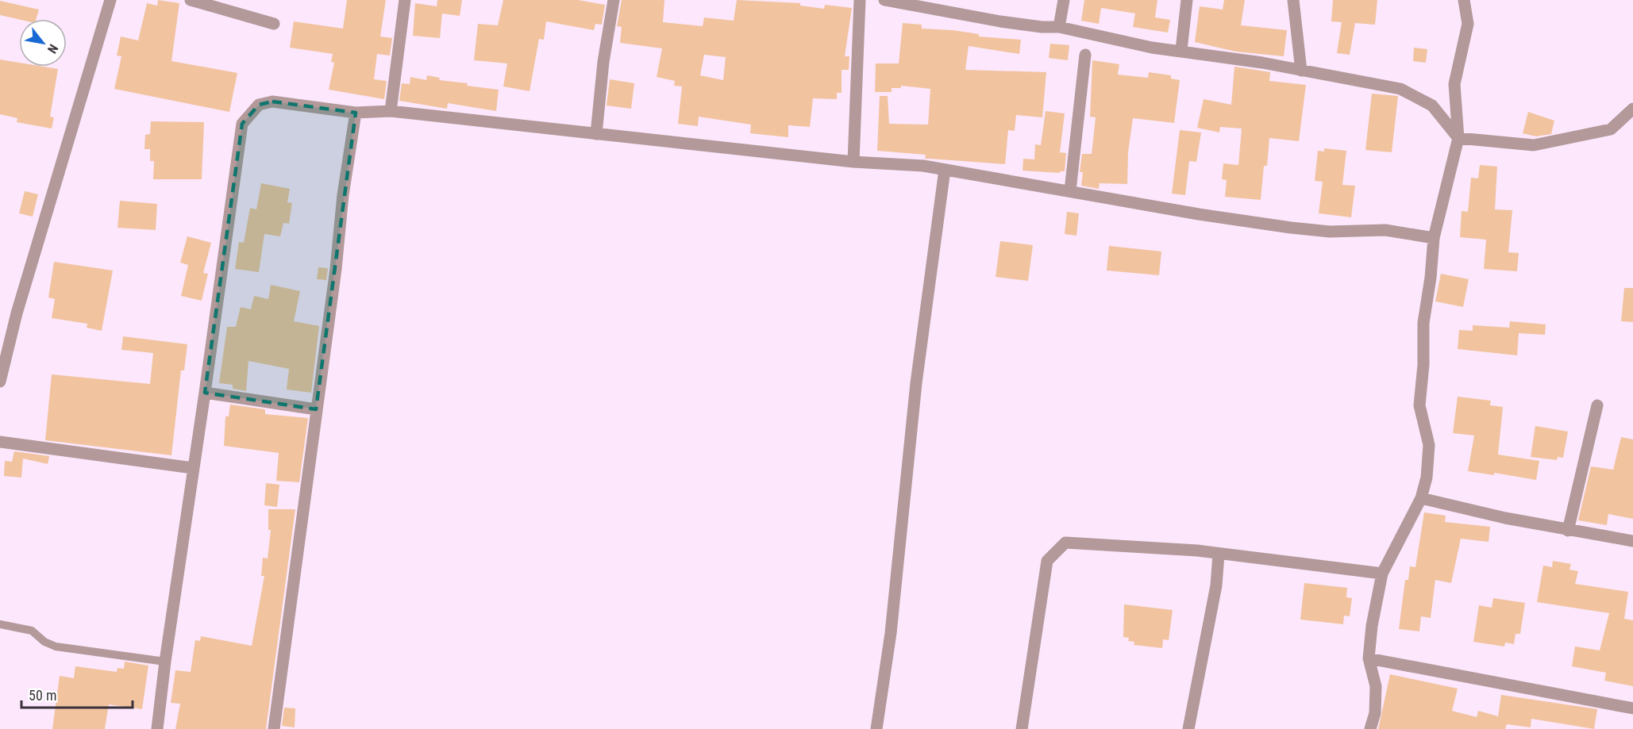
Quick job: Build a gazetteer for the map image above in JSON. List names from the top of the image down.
{
  "scale_bar": "50 m",
  "north": "bottom right"
}
